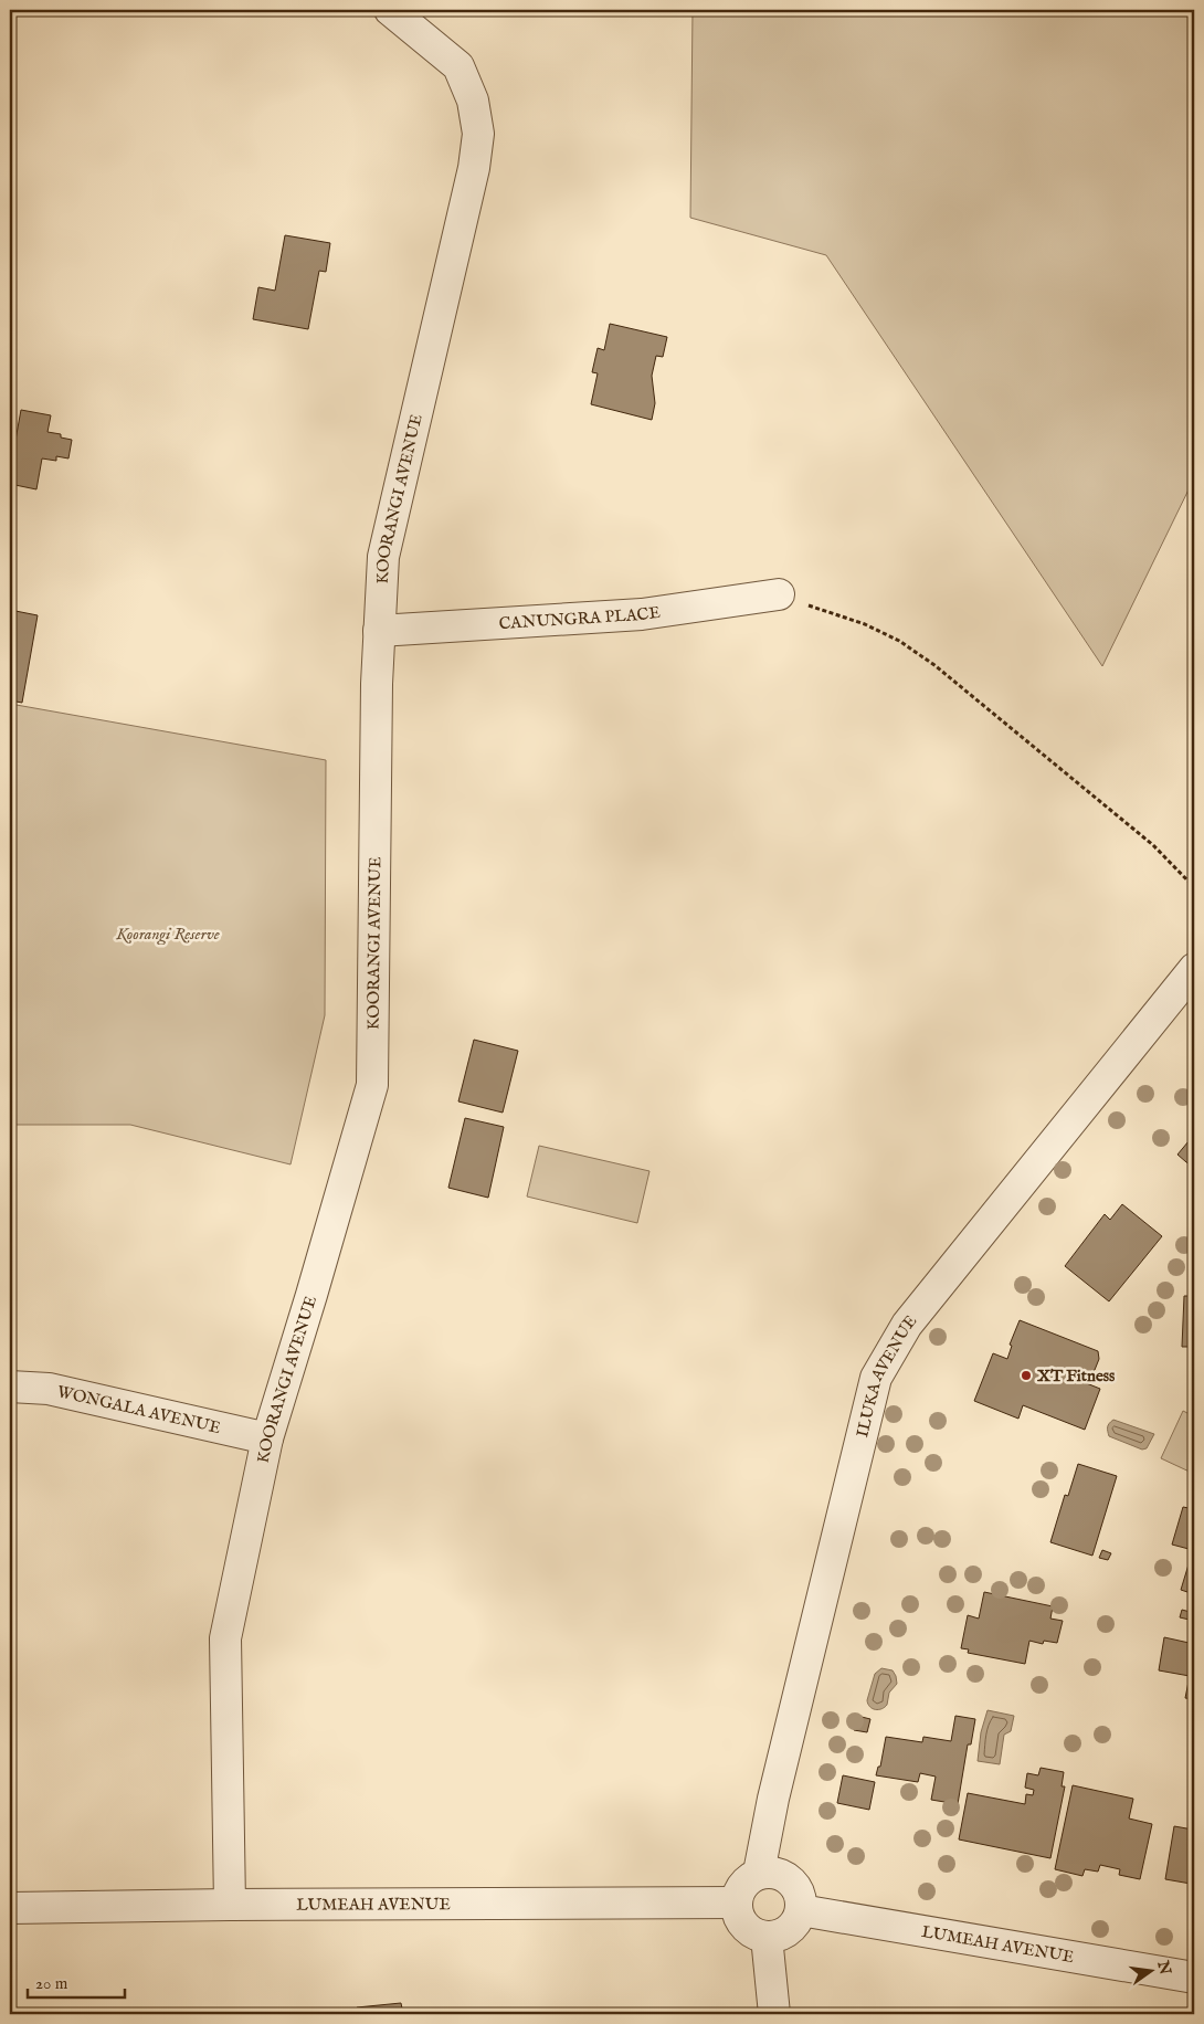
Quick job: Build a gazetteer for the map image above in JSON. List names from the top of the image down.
{
  "streets": {
    "street": [
      "KOORANGI AVENUE",
      "CANUNGRA PLACE",
      "ILUKA AVENUE",
      "WONGALA AVENUE",
      "LUMEAH AVENUE"
    ]
  },
  "crossings": [
    ["KOORANGI AVENUE", "CANUNGRA PLACE"],
    ["KOORANGI AVENUE", "WONGALA AVENUE"],
    ["KOORANGI AVENUE", "LUMEAH AVENUE"],
    ["ILUKA AVENUE", "LUMEAH AVENUE"]
  ],
  "parks": ["Koorangi Reserve"],
  "places": ["XT Fitness"],
  "scale_bar": "20 m",
  "north": "right"
}
